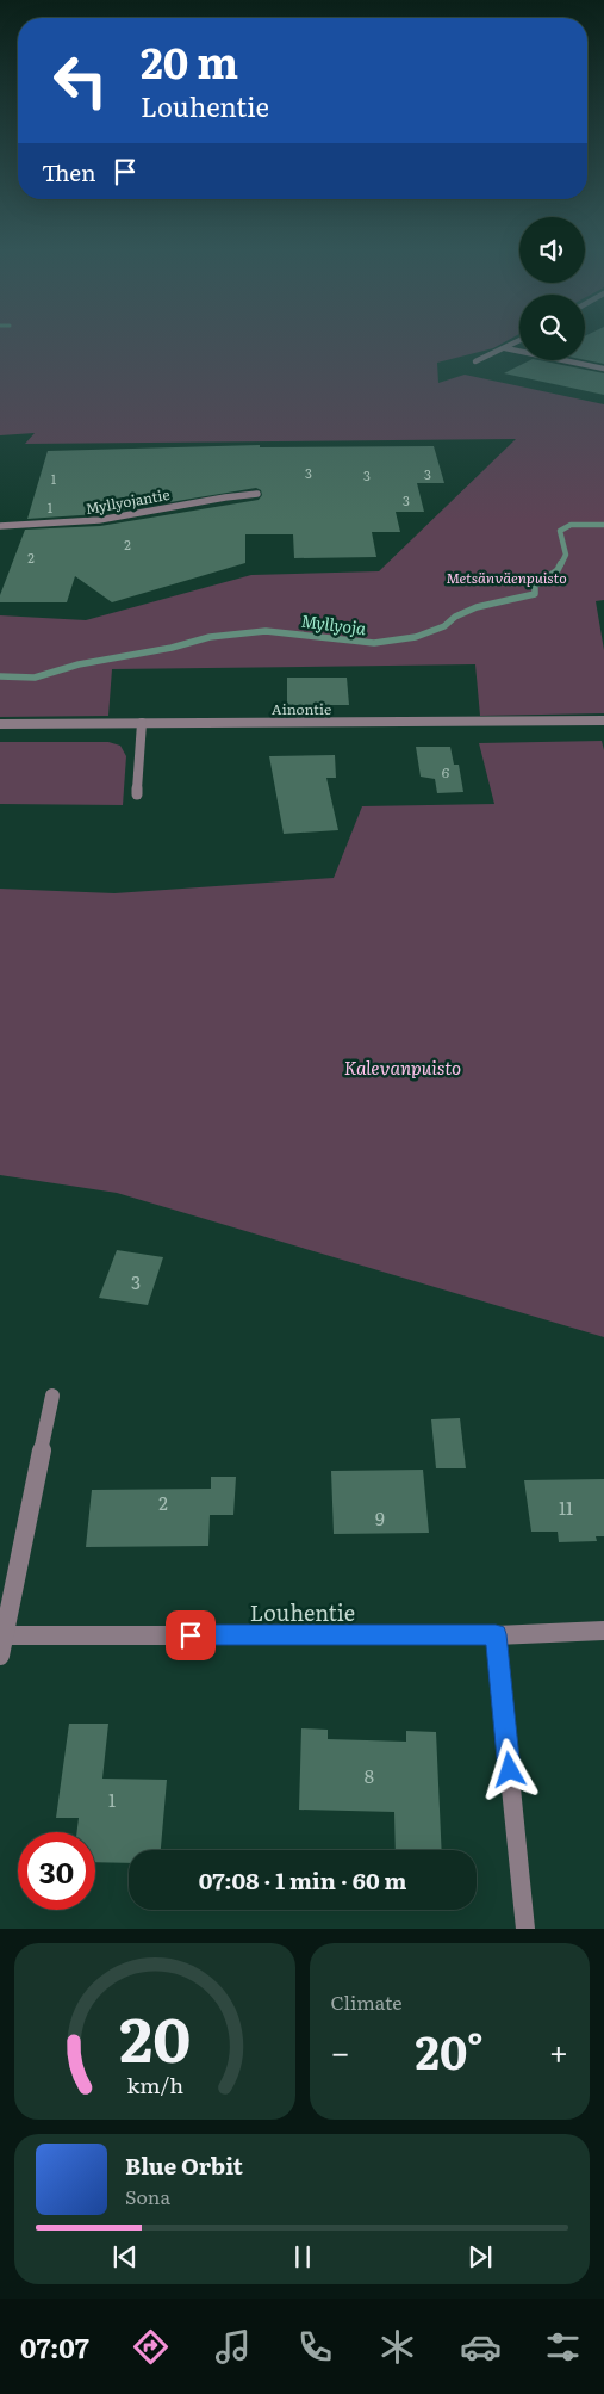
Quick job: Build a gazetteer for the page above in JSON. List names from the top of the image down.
{
  "streets": {
    "street": ["Myllyojantie", "Ainontie", "Louhentie"]
  },
  "water": ["Myllyoja"],
  "parks": ["Metsänväenpuisto", "Kalevanpuisto"],
  "house_numbers": [
    "3",
    "3",
    "3",
    "1",
    "3",
    "1",
    "2",
    "2",
    "6",
    "3",
    "2",
    "11",
    "9",
    "8",
    "1"
  ],
  "page": {
    "turn": ["20 m", "Louhentie"],
    "then": "Then",
    "limit": "30",
    "trip": "07:08 · 1 min · 60 m",
    "tile": "Climate",
    "heat": ["−", "20°", "+"],
    "song": ["Blue Orbit", "Sona"],
    "tabs": "07:07",
    "gauge": ["20", "km/h"]
  }
}
